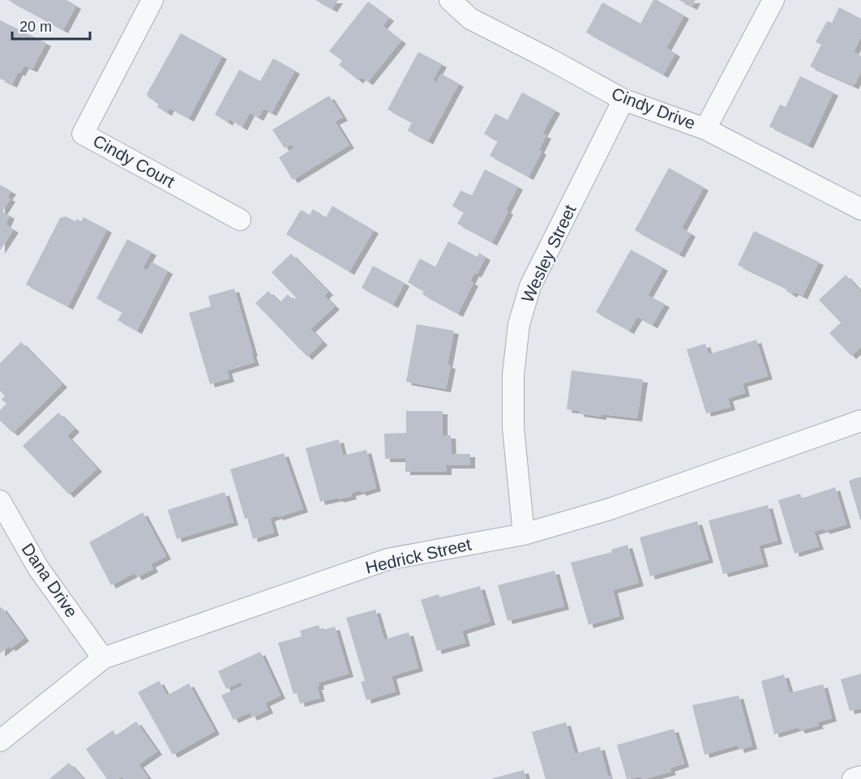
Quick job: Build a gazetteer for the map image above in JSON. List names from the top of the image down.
{
  "streets": {
    "street": [
      "Cindy Drive",
      "Cindy Court",
      "Wesley Street",
      "Hedrick Street",
      "Dana Drive"
    ]
  },
  "crossings": [
    ["Cindy Drive", "Wesley Street"],
    ["Wesley Street", "Hedrick Street"],
    ["Hedrick Street", "Dana Drive"]
  ],
  "scale_bar": "20 m"
}
